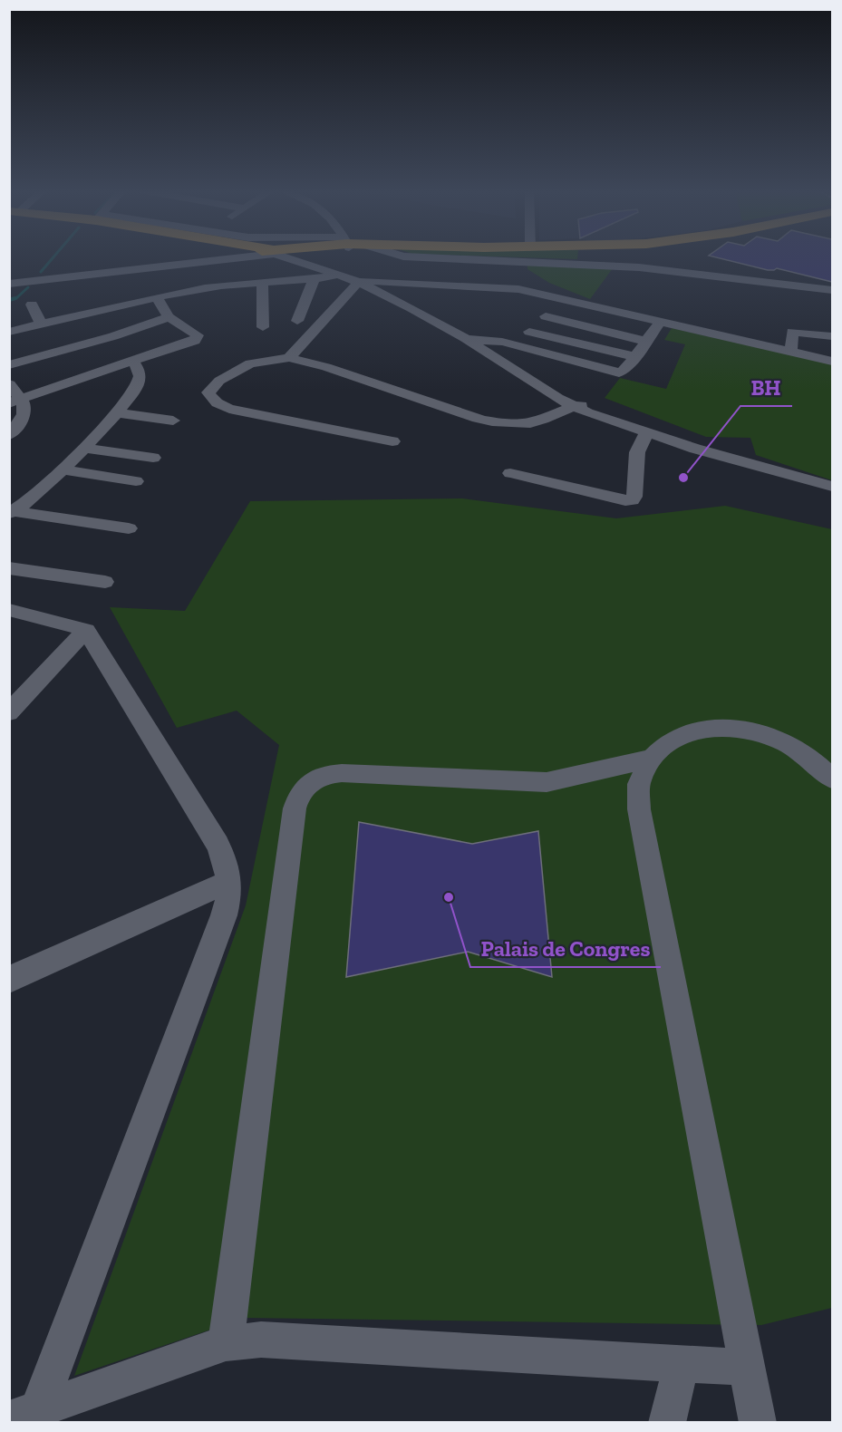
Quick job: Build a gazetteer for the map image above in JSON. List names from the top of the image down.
{
  "places": ["BH", "Palais de Congres"]
}
